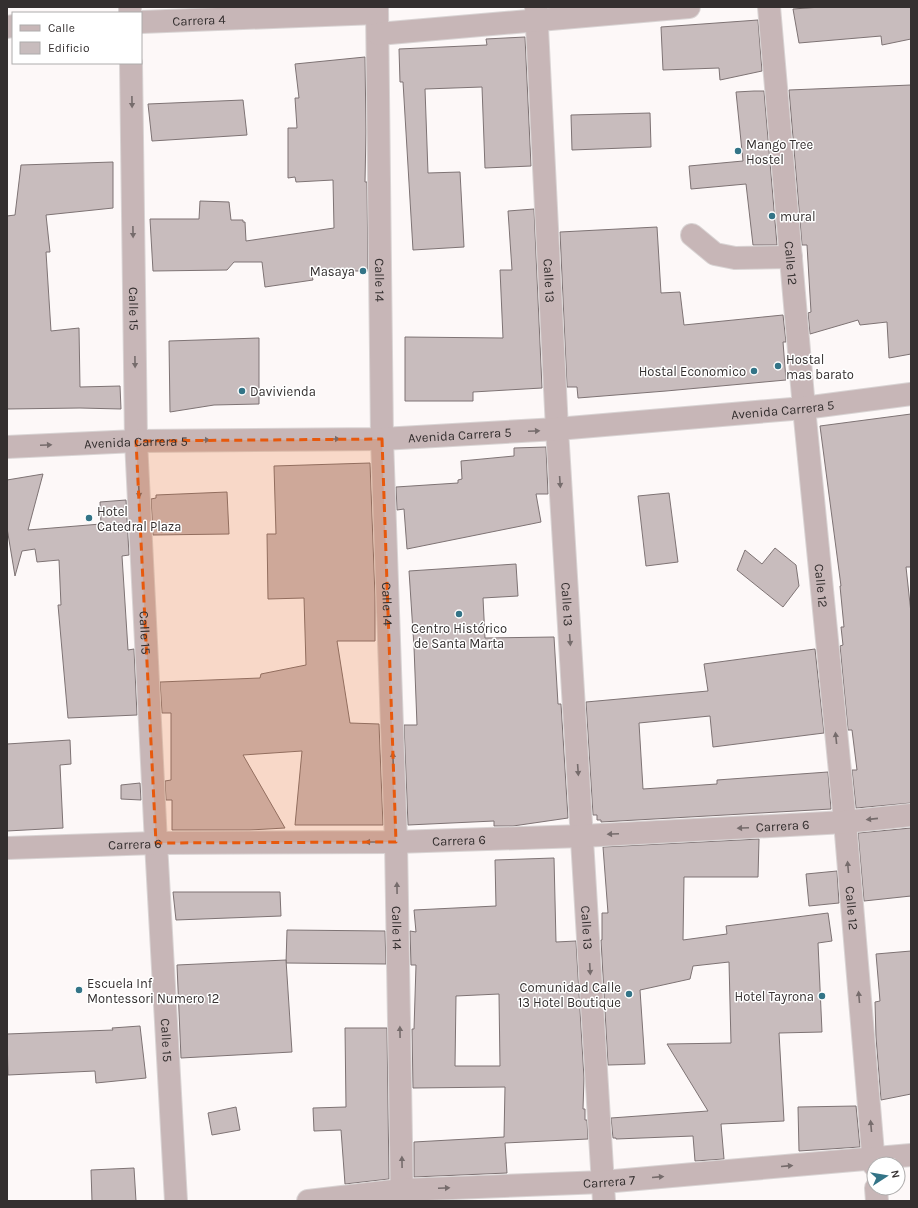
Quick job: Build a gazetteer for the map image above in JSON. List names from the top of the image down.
{
  "streets": {
    "street": [
      "Carrera 4",
      "Calle 12",
      "Calle 14",
      "Calle 13",
      "Calle 15",
      "Avenida Carrera 5",
      "Carrera 6",
      "Carrera 7"
    ]
  },
  "crossings": [
    ["Carrera 4", "Calle 14"],
    ["Carrera 4", "Calle 13"],
    ["Calle 12", "Avenida Carrera 5"],
    ["Calle 12", "Carrera 6"],
    ["Calle 14", "Avenida Carrera 5"],
    ["Calle 14", "Carrera 6"],
    ["Calle 14", "Carrera 7"],
    ["Calle 13", "Avenida Carrera 5"],
    ["Calle 13", "Carrera 6"],
    ["Calle 13", "Carrera 7"],
    ["Calle 15", "Avenida Carrera 5"],
    ["Calle 15", "Carrera 6"]
  ],
  "one_way": [
    "Calle 12",
    "Calle 14",
    "Calle 13",
    "Calle 15",
    "Avenida Carrera 5",
    "Carrera 6",
    "Carrera 7"
  ],
  "places": [
    "Mango Tree Hostel",
    "mural",
    "Masaya",
    "Hostal mas barato",
    "Hostal Economico",
    "Davivienda",
    "Hotel Catedral Plaza",
    "Centro Histórico de Santa Marta",
    "Escuela Inf Montessori Numero 12",
    "Comunidad Calle 13 Hotel Boutique",
    "Hotel Tayrona"
  ],
  "legend": ["Calle", "Edificio"],
  "north": "right"
}
